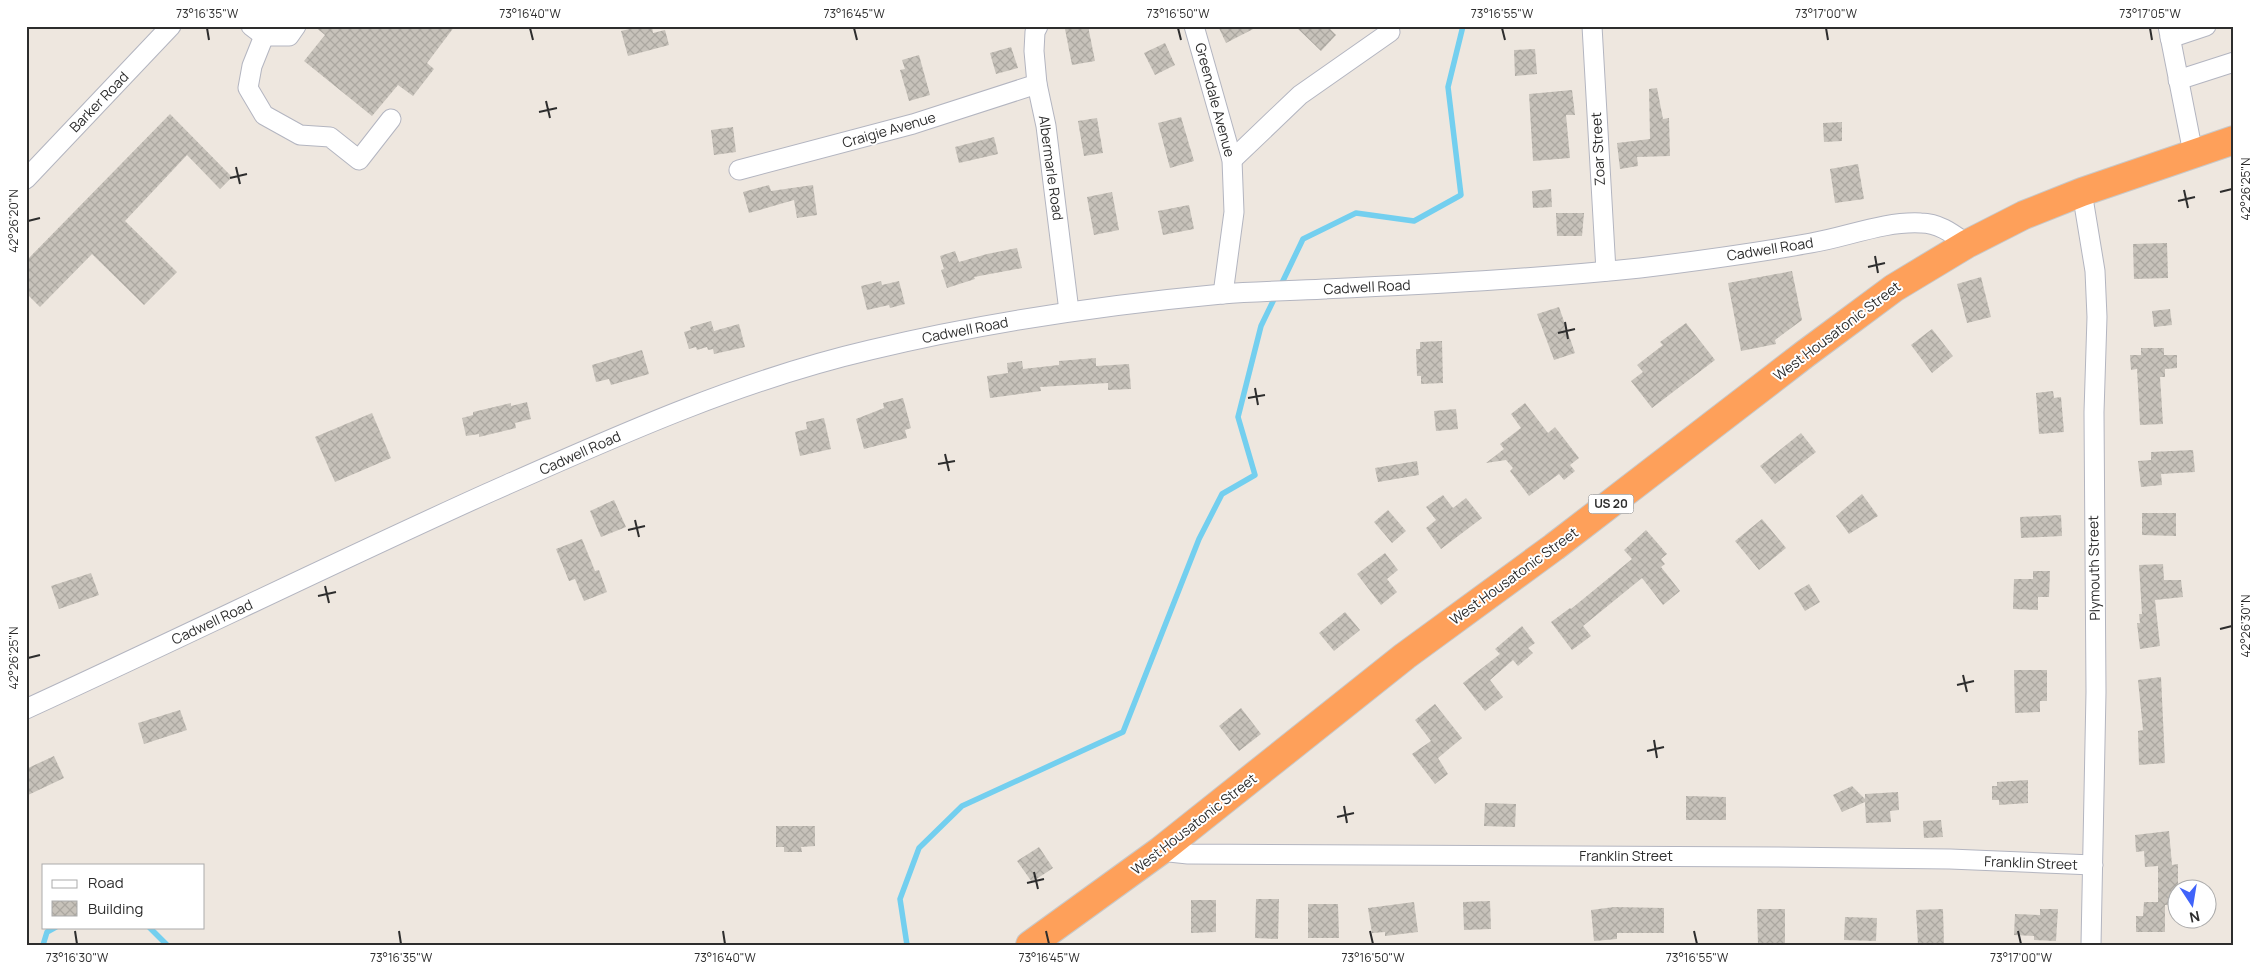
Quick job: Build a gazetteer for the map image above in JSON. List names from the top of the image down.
{
  "streets": {
    "highway": ["West Housatonic Street", "US 20"],
    "street": [
      "Greendale Avenue",
      "Barker Road",
      "Craigie Avenue",
      "Zoar Street",
      "Albermarle Road",
      "Cadwell Road",
      "Plymouth Street",
      "Franklin Street"
    ]
  },
  "crossings": [
    ["Greendale Avenue", "Cadwell Road"],
    ["Craigie Avenue", "Albermarle Road"],
    ["Zoar Street", "Cadwell Road"],
    ["Albermarle Road", "Cadwell Road"],
    ["Cadwell Road", "West Housatonic Street"],
    ["West Housatonic Street", "Plymouth Street"],
    ["West Housatonic Street", "Franklin Street"],
    ["Plymouth Street", "Franklin Street"]
  ],
  "legend": ["Road", "Building"],
  "north": "bottom",
  "coordinates": [
    "73°16'35\"W",
    "73°16'40\"W",
    "73°16'45\"W",
    "73°16'50\"W",
    "73°16'55\"W",
    "73°17'00\"W",
    "73°17'05\"W",
    "42°26'25\"N",
    "42°26'20\"N",
    "42°26'30\"N",
    "73°16'30\"W"
  ]
}
